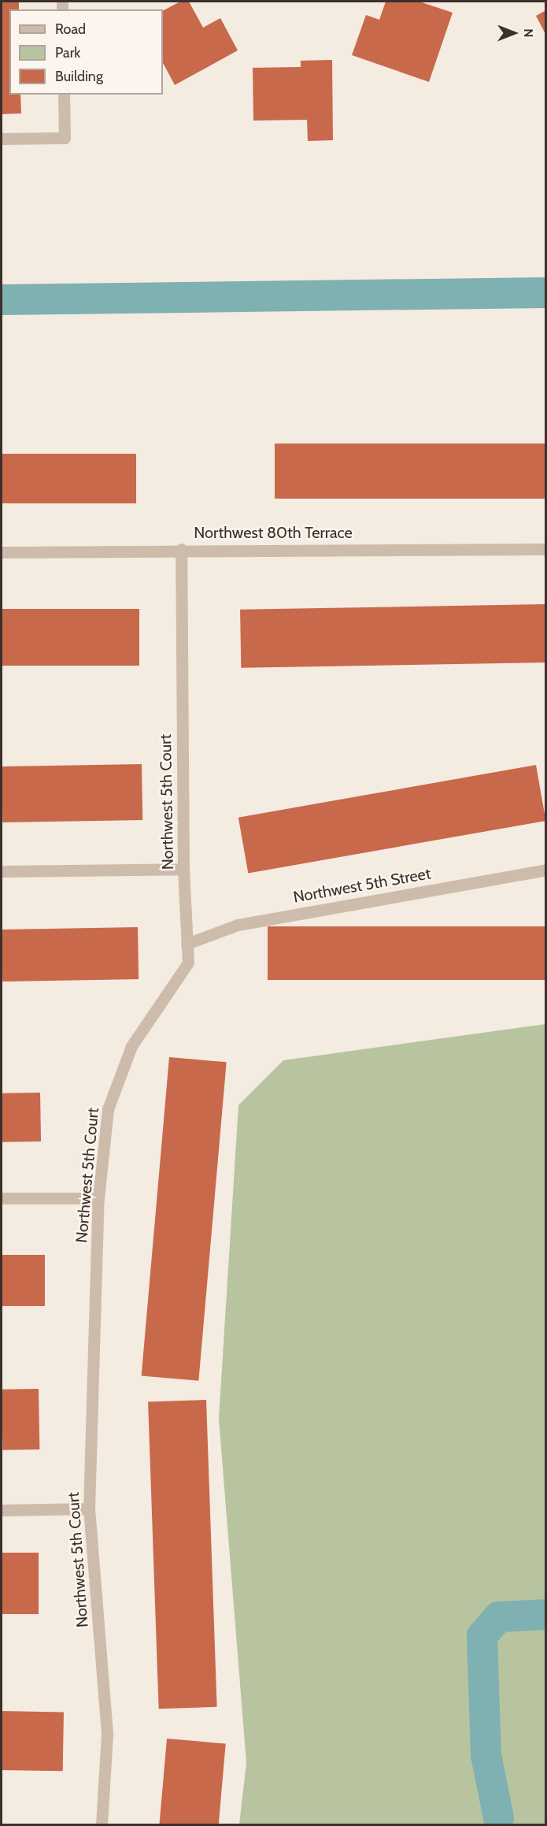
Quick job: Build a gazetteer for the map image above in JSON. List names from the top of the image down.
{
  "streets": {
    "street": ["Northwest 80th Terrace", "Northwest 5th Court", "Northwest 5th Street"]
  },
  "crossings": [
    ["Northwest 80th Terrace", "Northwest 5th Court"],
    ["Northwest 5th Court", "Northwest 5th Street"]
  ],
  "legend": ["Road", "Park", "Building"],
  "north": "right"
}
